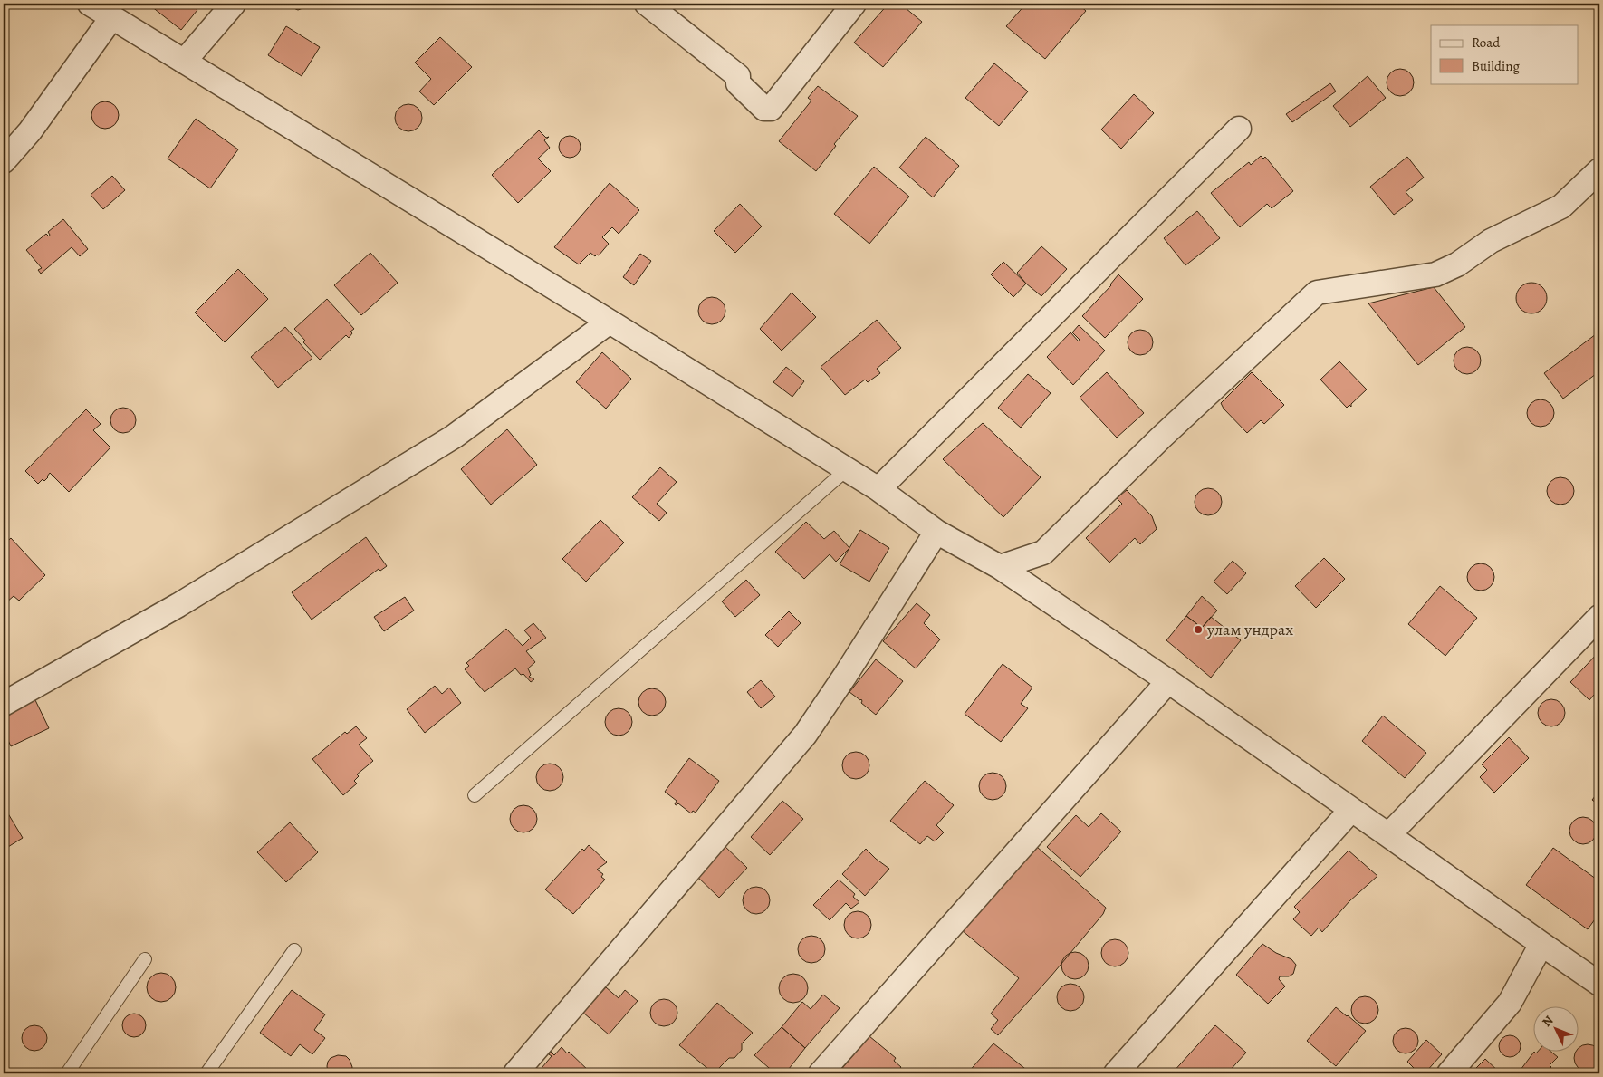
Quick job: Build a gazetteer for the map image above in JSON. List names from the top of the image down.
{
  "places": ["улам ундрах"],
  "legend": ["Road", "Building"],
  "north": "top left"
}
